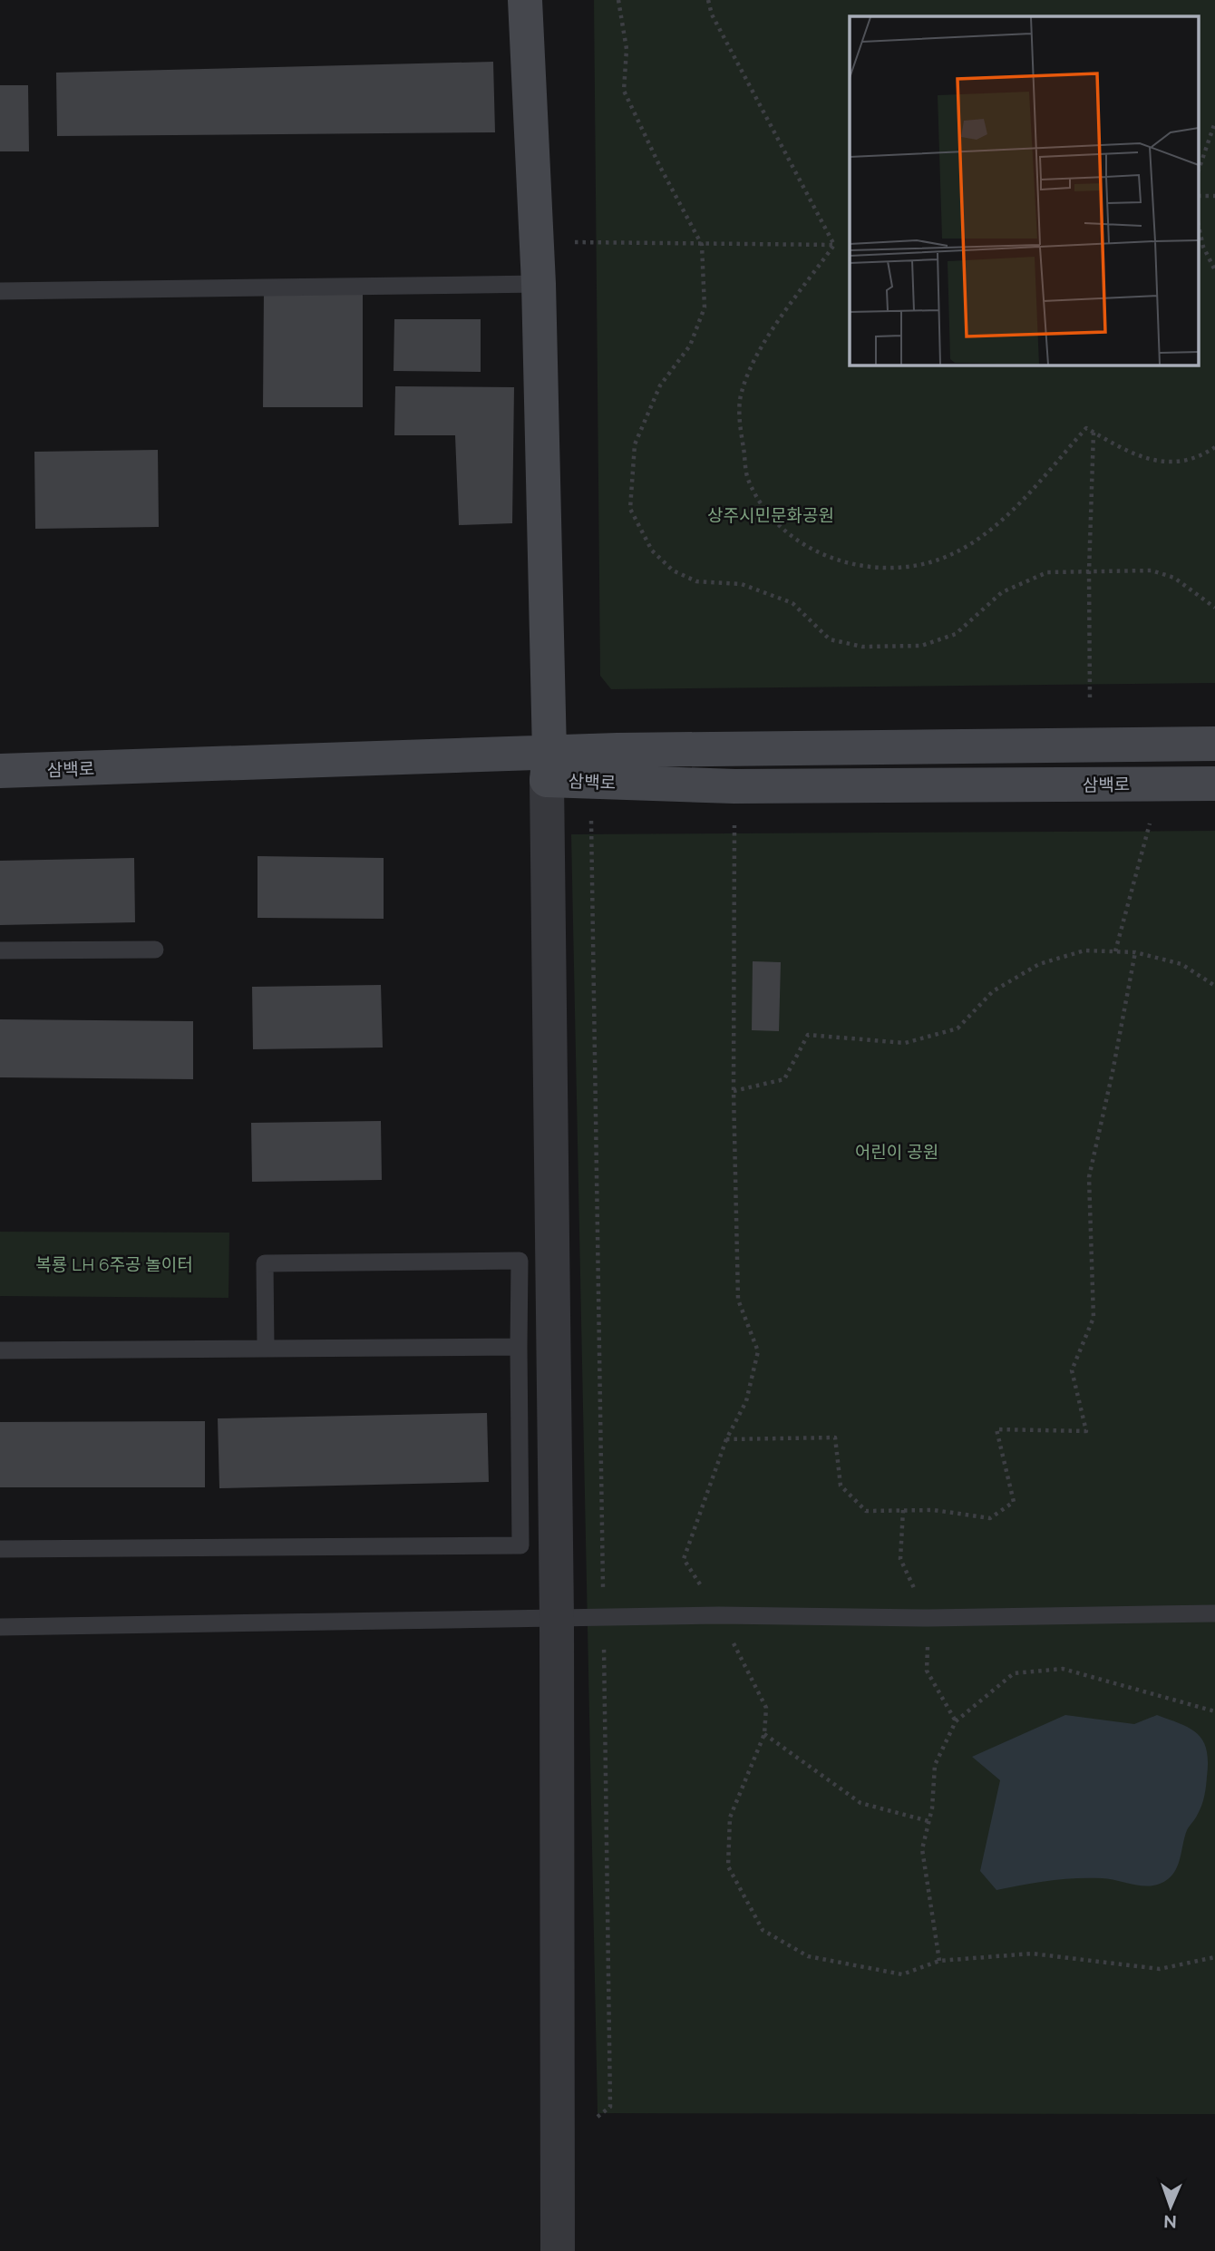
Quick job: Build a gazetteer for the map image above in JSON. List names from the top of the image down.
{
  "streets": {
    "street": ["삼백로"]
  },
  "parks": ["상주시민문화공원", "어린이 공원", "복룡 LH 6주공 놀이터"],
  "north": "bottom"
}
